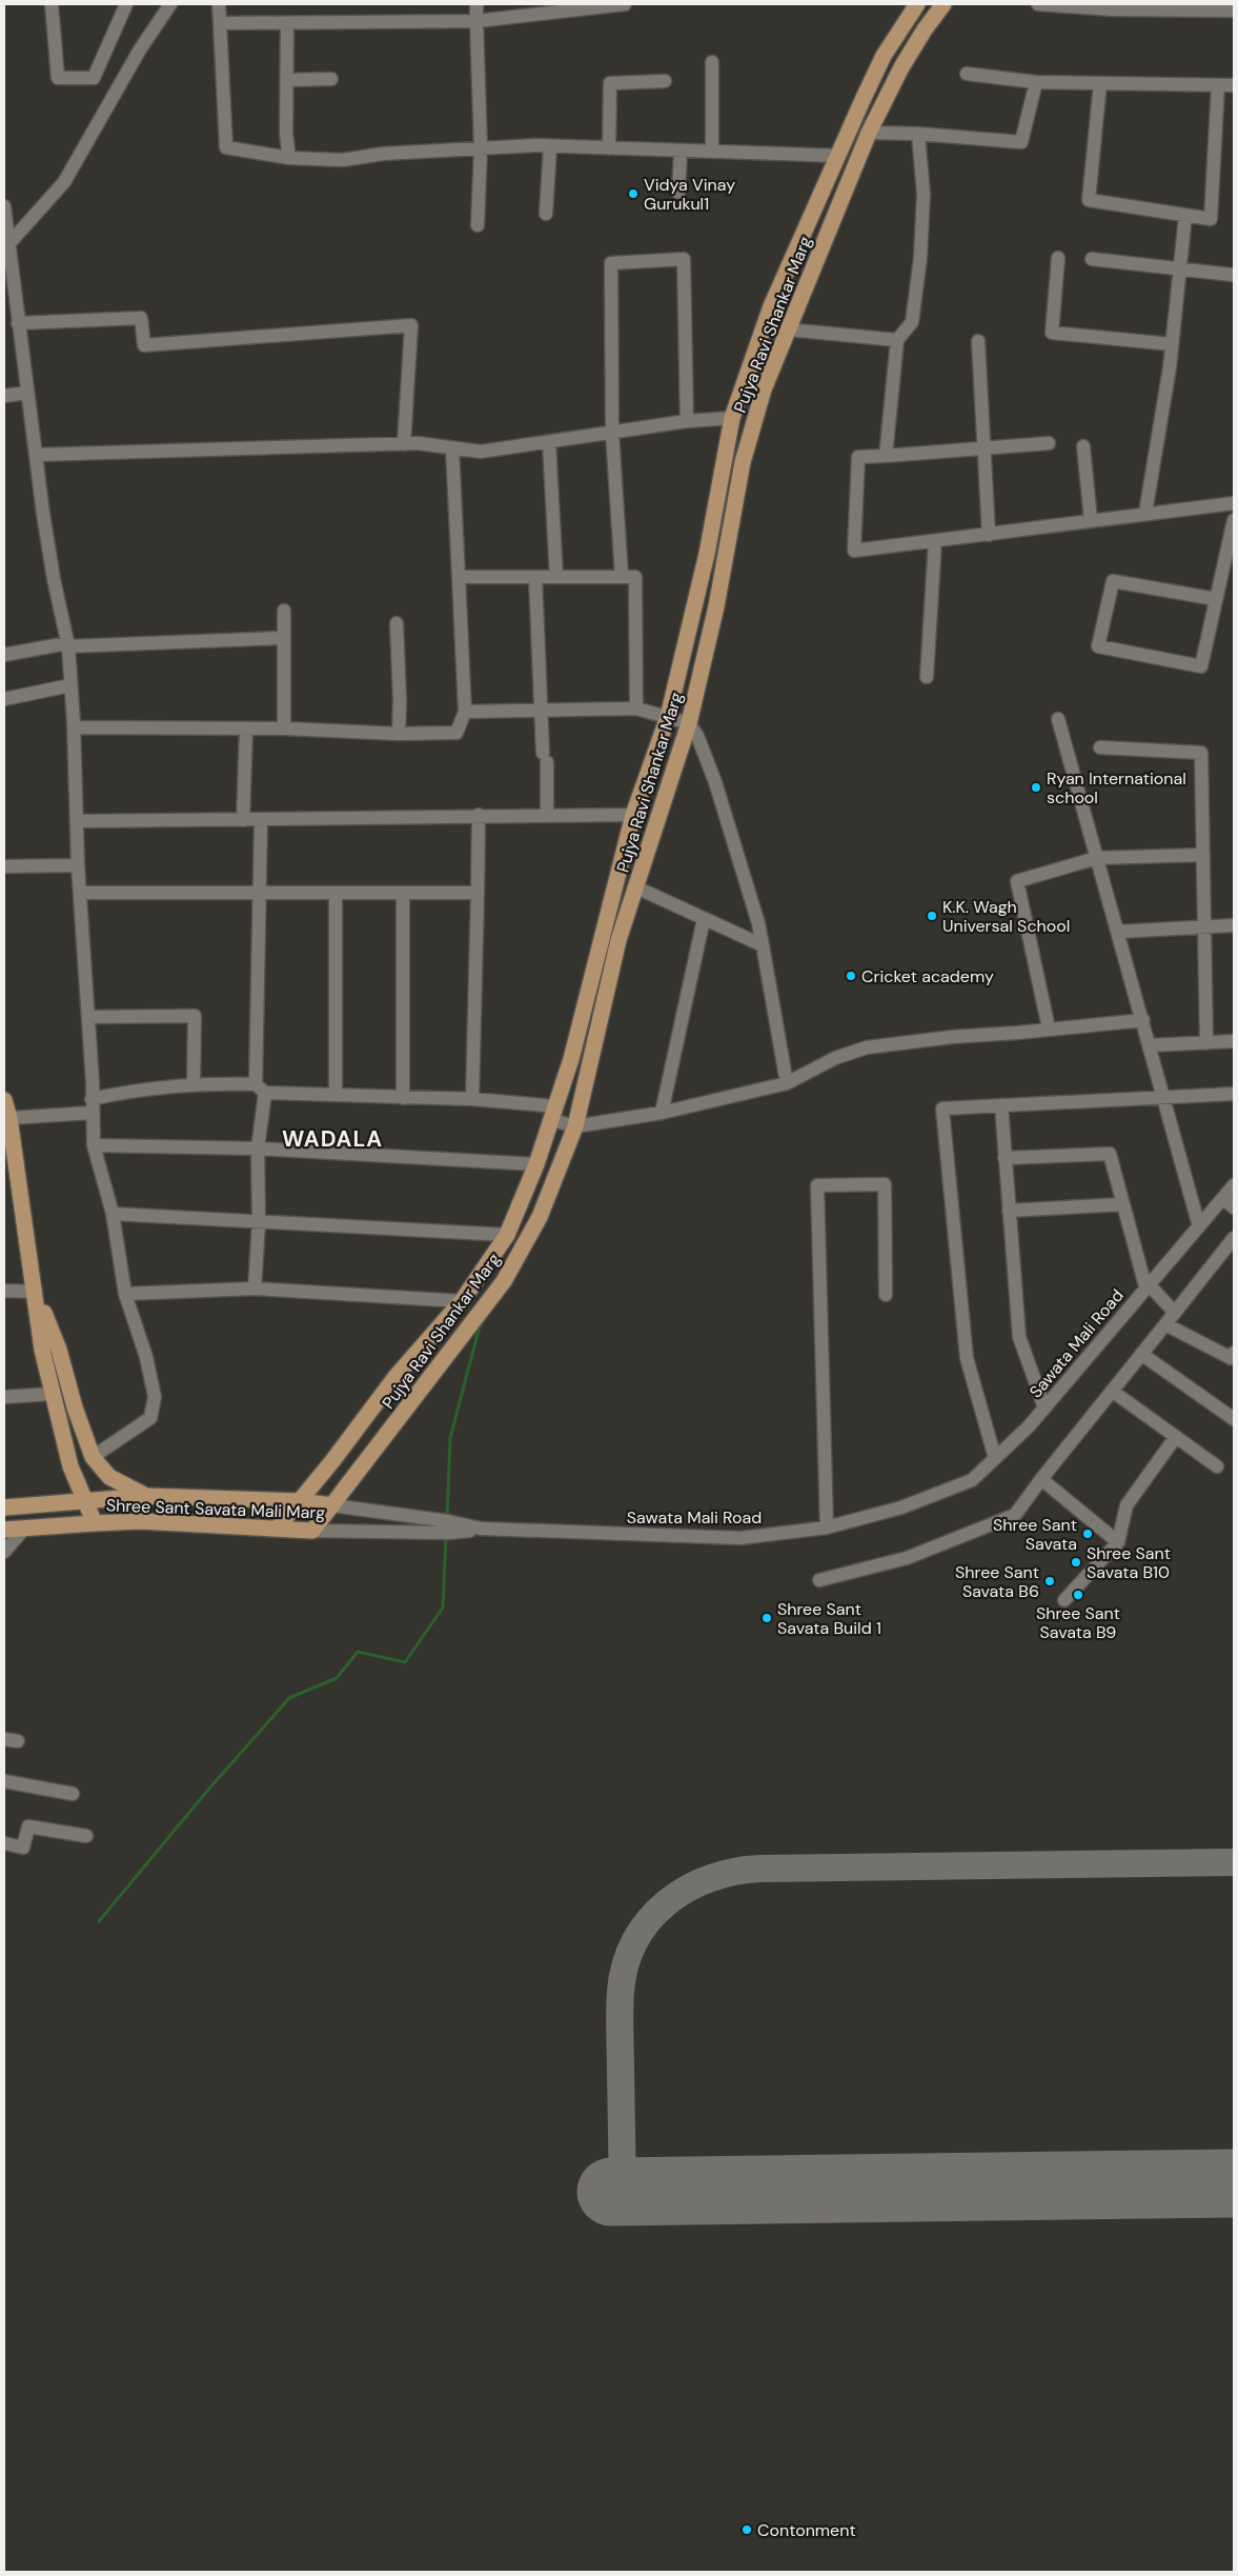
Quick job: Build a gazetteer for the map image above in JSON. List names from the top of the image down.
{
  "streets": {
    "main road": ["Pujya Ravi Shankar Marg", "Shree Sant Savata Mali Marg"],
    "street": ["Sawata Mali Road"]
  },
  "crossings": [
    ["Pujya Ravi Shankar Marg", "Sawata Mali Road"],
    ["Pujya Ravi Shankar Marg", "Shree Sant Savata Mali Marg"],
    ["Sawata Mali Road", "Shree Sant Savata Mali Marg"]
  ],
  "districts": ["WADALA"],
  "places": [
    "Vidya Vinay Gurukul1",
    "Ryan International school",
    "K.K. Wagh Universal School",
    "Cricket academy",
    "Shree Sant Savata",
    "Shree Sant Savata B10",
    "Shree Sant Savata B6",
    "Shree Sant Savata B9",
    "Shree Sant Savata Build 1",
    "Contonment"
  ]
}
